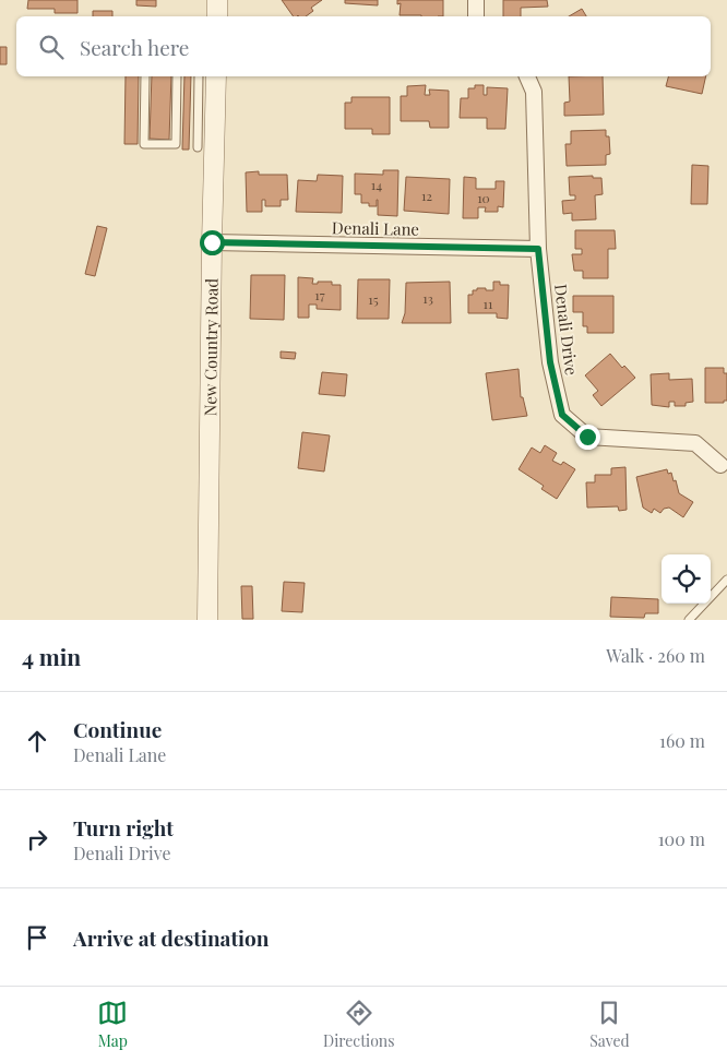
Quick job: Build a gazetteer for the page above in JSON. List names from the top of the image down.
{
  "streets": {
    "street": ["Denali Lane", "Denali Drive", "New Country Road"]
  },
  "crossings": [
    ["Denali Lane", "Denali Drive"],
    ["Denali Lane", "New Country Road"]
  ],
  "house_numbers": [
    "14",
    "12",
    "10",
    "17",
    "13",
    "15",
    "11"
  ],
  "page": {
    "search": "Search here",
    "heading": ["4 min", "Walk · 260 m"],
    "list": [
      ["Continue", "Denali Lane", "160 m"],
      ["Turn right", "Denali Drive", "100 m"],
      "Arrive at destination"
    ],
    "nav": ["Map", "Directions", "Saved"]
  }
}
